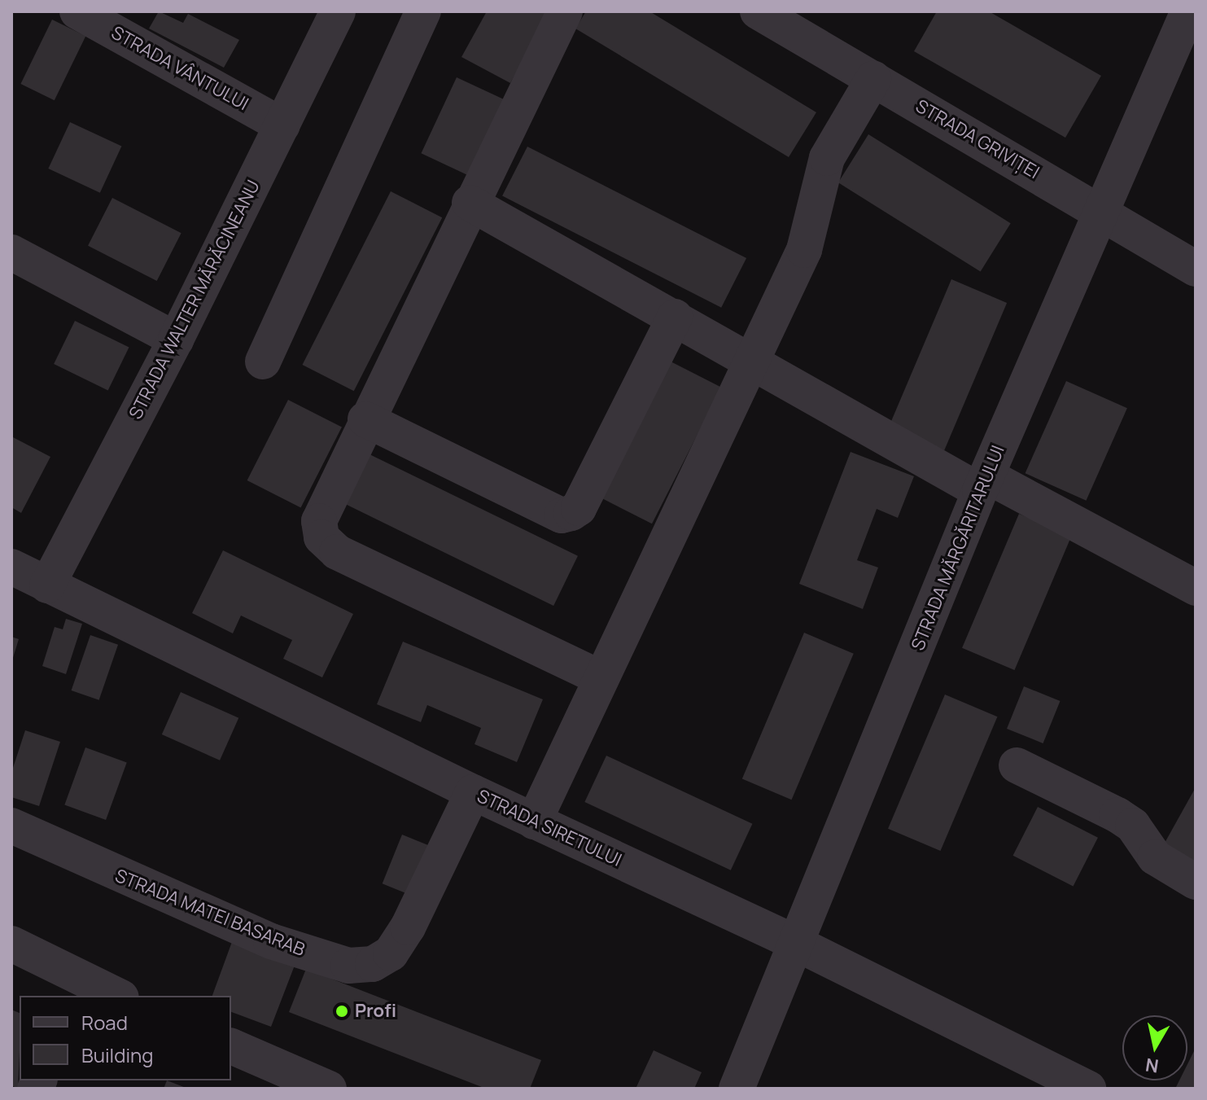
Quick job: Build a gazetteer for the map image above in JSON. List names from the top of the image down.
{
  "streets": {
    "street": [
      "STRADA VÂNTULUI",
      "STRADA GRIVIȚEI",
      "STRADA WALTER MĂRĂCINEANU",
      "STRADA MĂRGĂRITARULUI",
      "STRADA SIRETULUI",
      "STRADA MATEI BASARAB"
    ]
  },
  "crossings": [
    ["STRADA VÂNTULUI", "STRADA WALTER MĂRĂCINEANU"],
    ["STRADA GRIVIȚEI", "STRADA MĂRGĂRITARULUI"],
    ["STRADA WALTER MĂRĂCINEANU", "STRADA SIRETULUI"],
    ["STRADA MĂRGĂRITARULUI", "STRADA SIRETULUI"],
    ["STRADA SIRETULUI", "STRADA MATEI BASARAB"]
  ],
  "places": ["Profi"],
  "legend": ["Road", "Building"],
  "north": "bottom"
}
